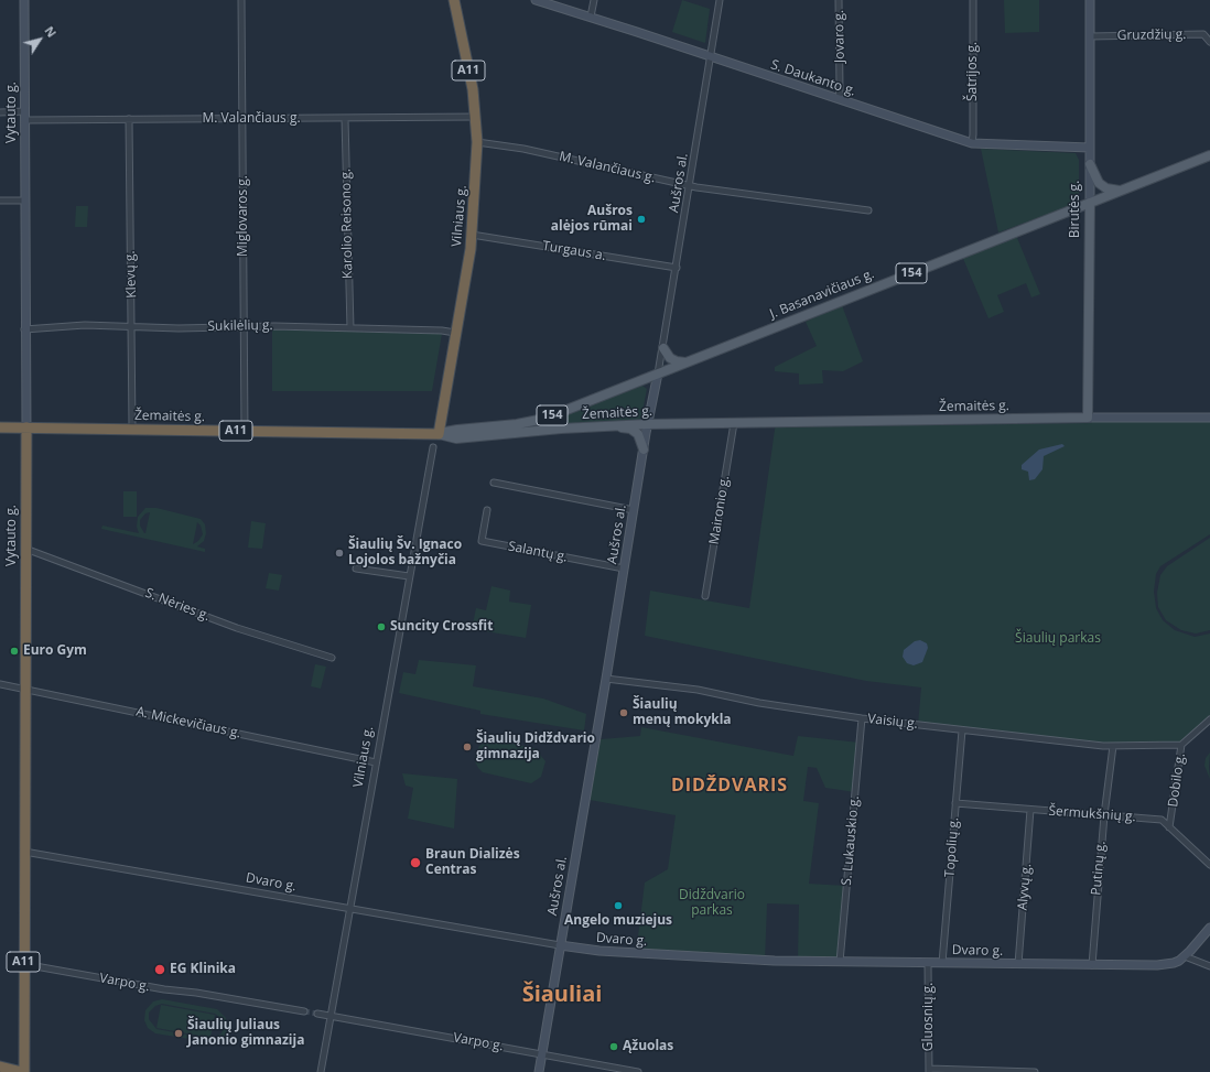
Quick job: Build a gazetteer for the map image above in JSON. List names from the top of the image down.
{
  "streets": {
    "highway": [
      "A11",
      "Vytauto g.",
      "Vilniaus g.",
      "Žemaitės g."
    ],
    "main road": [
      "S. Daukanto g.",
      "Aušros al.",
      "Birutės g.",
      "154",
      "J. Basanavičiaus g.",
      "Dvaro g."
    ],
    "street": [
      "Gruzdžių g.",
      "Jovaro g.",
      "Šatrijos g.",
      "M. Valančiaus g.",
      "Miglovaros g.",
      "Karolio Reisono g.",
      "Turgaus a.",
      "Klevų g.",
      "Sukilėlių g.",
      "Maironio g.",
      "Salantų g.",
      "S. Nėries g.",
      "Vaisių g.",
      "A. Mickevičiaus g.",
      "Dobilo g.",
      "Šermukšnių g.",
      "S. Lukauskio g.",
      "Topolių g.",
      "Putinų g.",
      "Alyvų g.",
      "Varpo g.",
      "Gluosnių g."
    ]
  },
  "crossings": [
    ["Gruzdžių g.", "Birutės g."],
    ["Jovaro g.", "S. Daukanto g."],
    ["Šatrijos g.", "S. Daukanto g."],
    ["S. Daukanto g.", "Aušros al."],
    ["S. Daukanto g.", "Birutės g."],
    ["Vytauto g.", "M. Valančiaus g."],
    ["Vytauto g.", "Sukilėlių g."],
    ["Vytauto g.", "Žemaitės g."],
    ["Vytauto g.", "S. Nėries g."],
    ["Vytauto g.", "A. Mickevičiaus g."],
    ["Vytauto g.", "Dvaro g."],
    ["Vytauto g.", "Varpo g."],
    ["M. Valančiaus g.", "Aušros al."],
    ["M. Valančiaus g.", "Miglovaros g."],
    ["M. Valančiaus g.", "Vilniaus g."],
    ["M. Valančiaus g.", "Karolio Reisono g."],
    ["M. Valančiaus g.", "Klevų g."],
    ["Aušros al.", "Turgaus a."],
    ["Aušros al.", "J. Basanavičiaus g."],
    ["Aušros al.", "Žemaitės g."],
    ["Aušros al.", "Salantų g."],
    ["Aušros al.", "Vaisių g."],
    ["Aušros al.", "Dvaro g."],
    ["Aušros al.", "Varpo g."],
    ["Birutės g.", "J. Basanavičiaus g."],
    ["Birutės g.", "Žemaitės g."],
    ["Miglovaros g.", "Sukilėlių g."],
    ["Miglovaros g.", "Žemaitės g."],
    ["Vilniaus g.", "Turgaus a."],
    ["Vilniaus g.", "J. Basanavičiaus g."],
    ["Vilniaus g.", "Sukilėlių g."],
    ["Vilniaus g.", "Žemaitės g."],
    ["Vilniaus g.", "A. Mickevičiaus g."],
    ["Vilniaus g.", "Dvaro g."],
    ["Vilniaus g.", "Varpo g."],
    ["Karolio Reisono g.", "Sukilėlių g."],
    ["Klevų g.", "Sukilėlių g."],
    ["Klevų g.", "Žemaitės g."],
    ["J. Basanavičiaus g.", "Žemaitės g."],
    ["Žemaitės g.", "Maironio g."],
    ["Vaisių g.", "Dobilo g."],
    ["Vaisių g.", "S. Lukauskio g."],
    ["Vaisių g.", "Topolių g."],
    ["Vaisių g.", "Putinų g."],
    ["Dobilo g.", "Šermukšnių g."],
    ["Šermukšnių g.", "Topolių g."],
    ["Šermukšnių g.", "Putinų g."],
    ["Šermukšnių g.", "Alyvų g."],
    ["S. Lukauskio g.", "Dvaro g."],
    ["Topolių g.", "Dvaro g."],
    ["Putinų g.", "Dvaro g."],
    ["Dvaro g.", "Alyvų g."],
    ["Dvaro g.", "Gluosnių g."]
  ],
  "districts": ["DIDŽDVARIS", "Šiauliai"],
  "parks": ["Šiaulių parkas", "Didždvario parkas"],
  "places": [
    "Aušros alėjos rūmai",
    "Šiaulių Šv. Ignaco Lojolos bažnyčia",
    "Suncity Crossfit",
    "Euro Gym",
    "Šiaulių menų mokykla",
    "Šiaulių Didždvario gimnazija",
    "Braun Dializės Centras",
    "Angelo muziejus",
    "EG Klinika",
    "Šiaulių Juliaus Janonio gimnazija",
    "Ąžuolas"
  ],
  "north": "top right"
}
